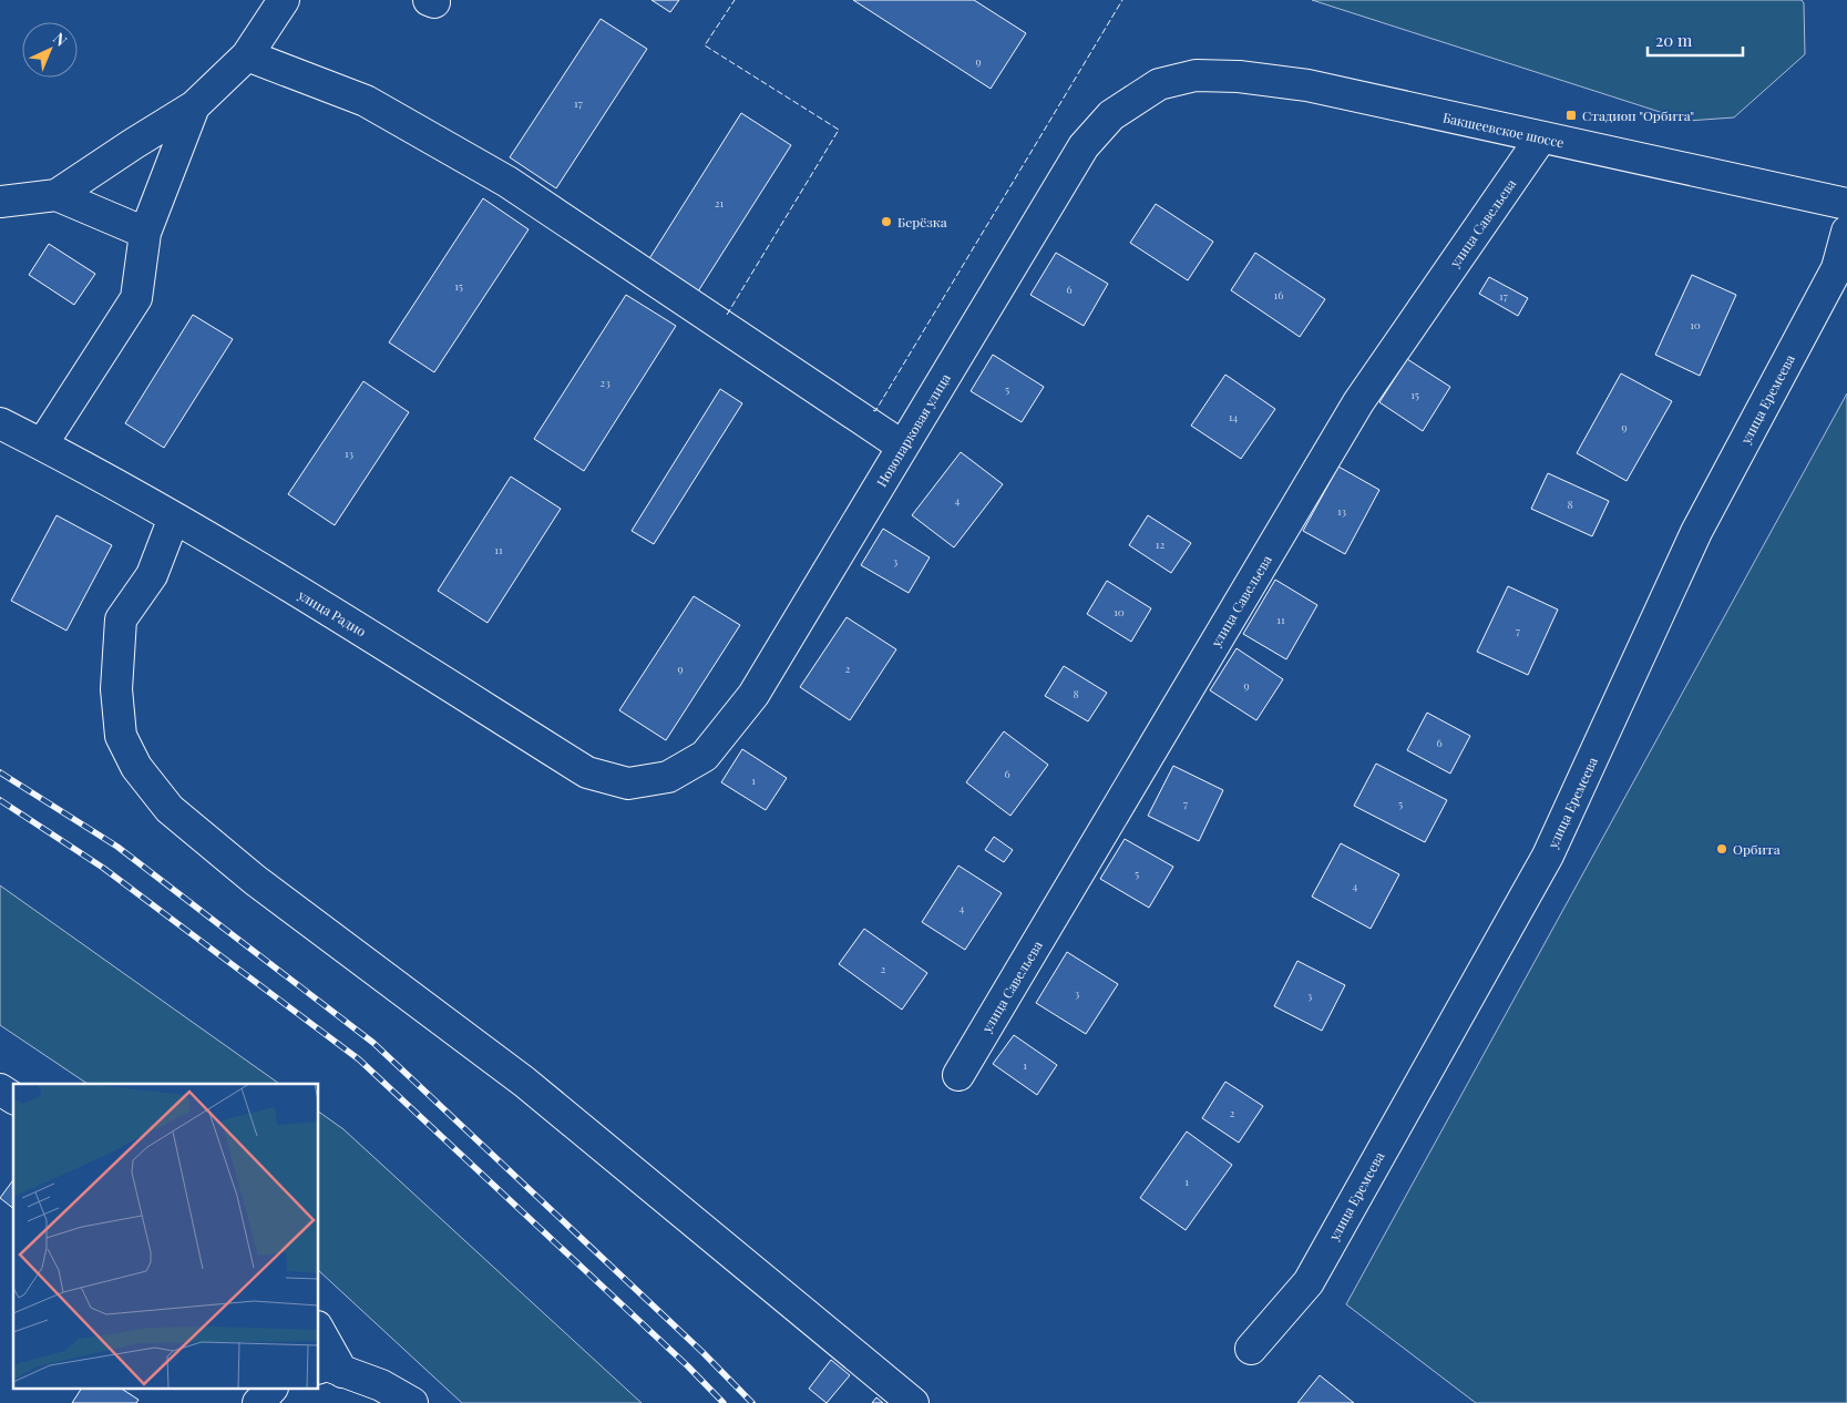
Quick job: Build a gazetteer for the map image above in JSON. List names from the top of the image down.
{
  "streets": {
    "street": [
      "Бакшеевское шоссе",
      "улица Савельева",
      "улица Еремеева",
      "Новопарковая улица",
      "улица Радио"
    ]
  },
  "crossings": [
    ["Бакшеевское шоссе", "улица Савельева"],
    ["Бакшеевское шоссе", "Новопарковая улица"],
    ["Новопарковая улица", "улица Радио"]
  ],
  "places": {
    "transit": ["Стадион \"Орбита\""],
    "other": ["Берёзка", "Орбита"]
  },
  "house_numbers": [
    "9",
    "17",
    "21",
    "15",
    "6",
    "16",
    "17",
    "10",
    "23",
    "5",
    "15",
    "14",
    "9",
    "13",
    "4",
    "8",
    "13",
    "12",
    "11",
    "3",
    "10",
    "11",
    "7",
    "9",
    "2",
    "9",
    "8",
    "6",
    "6",
    "1",
    "7",
    "5",
    "5",
    "4",
    "4",
    "2",
    "3",
    "3",
    "1",
    "2",
    "1"
  ],
  "scale_bar": "20 m",
  "north": "top right"
}
